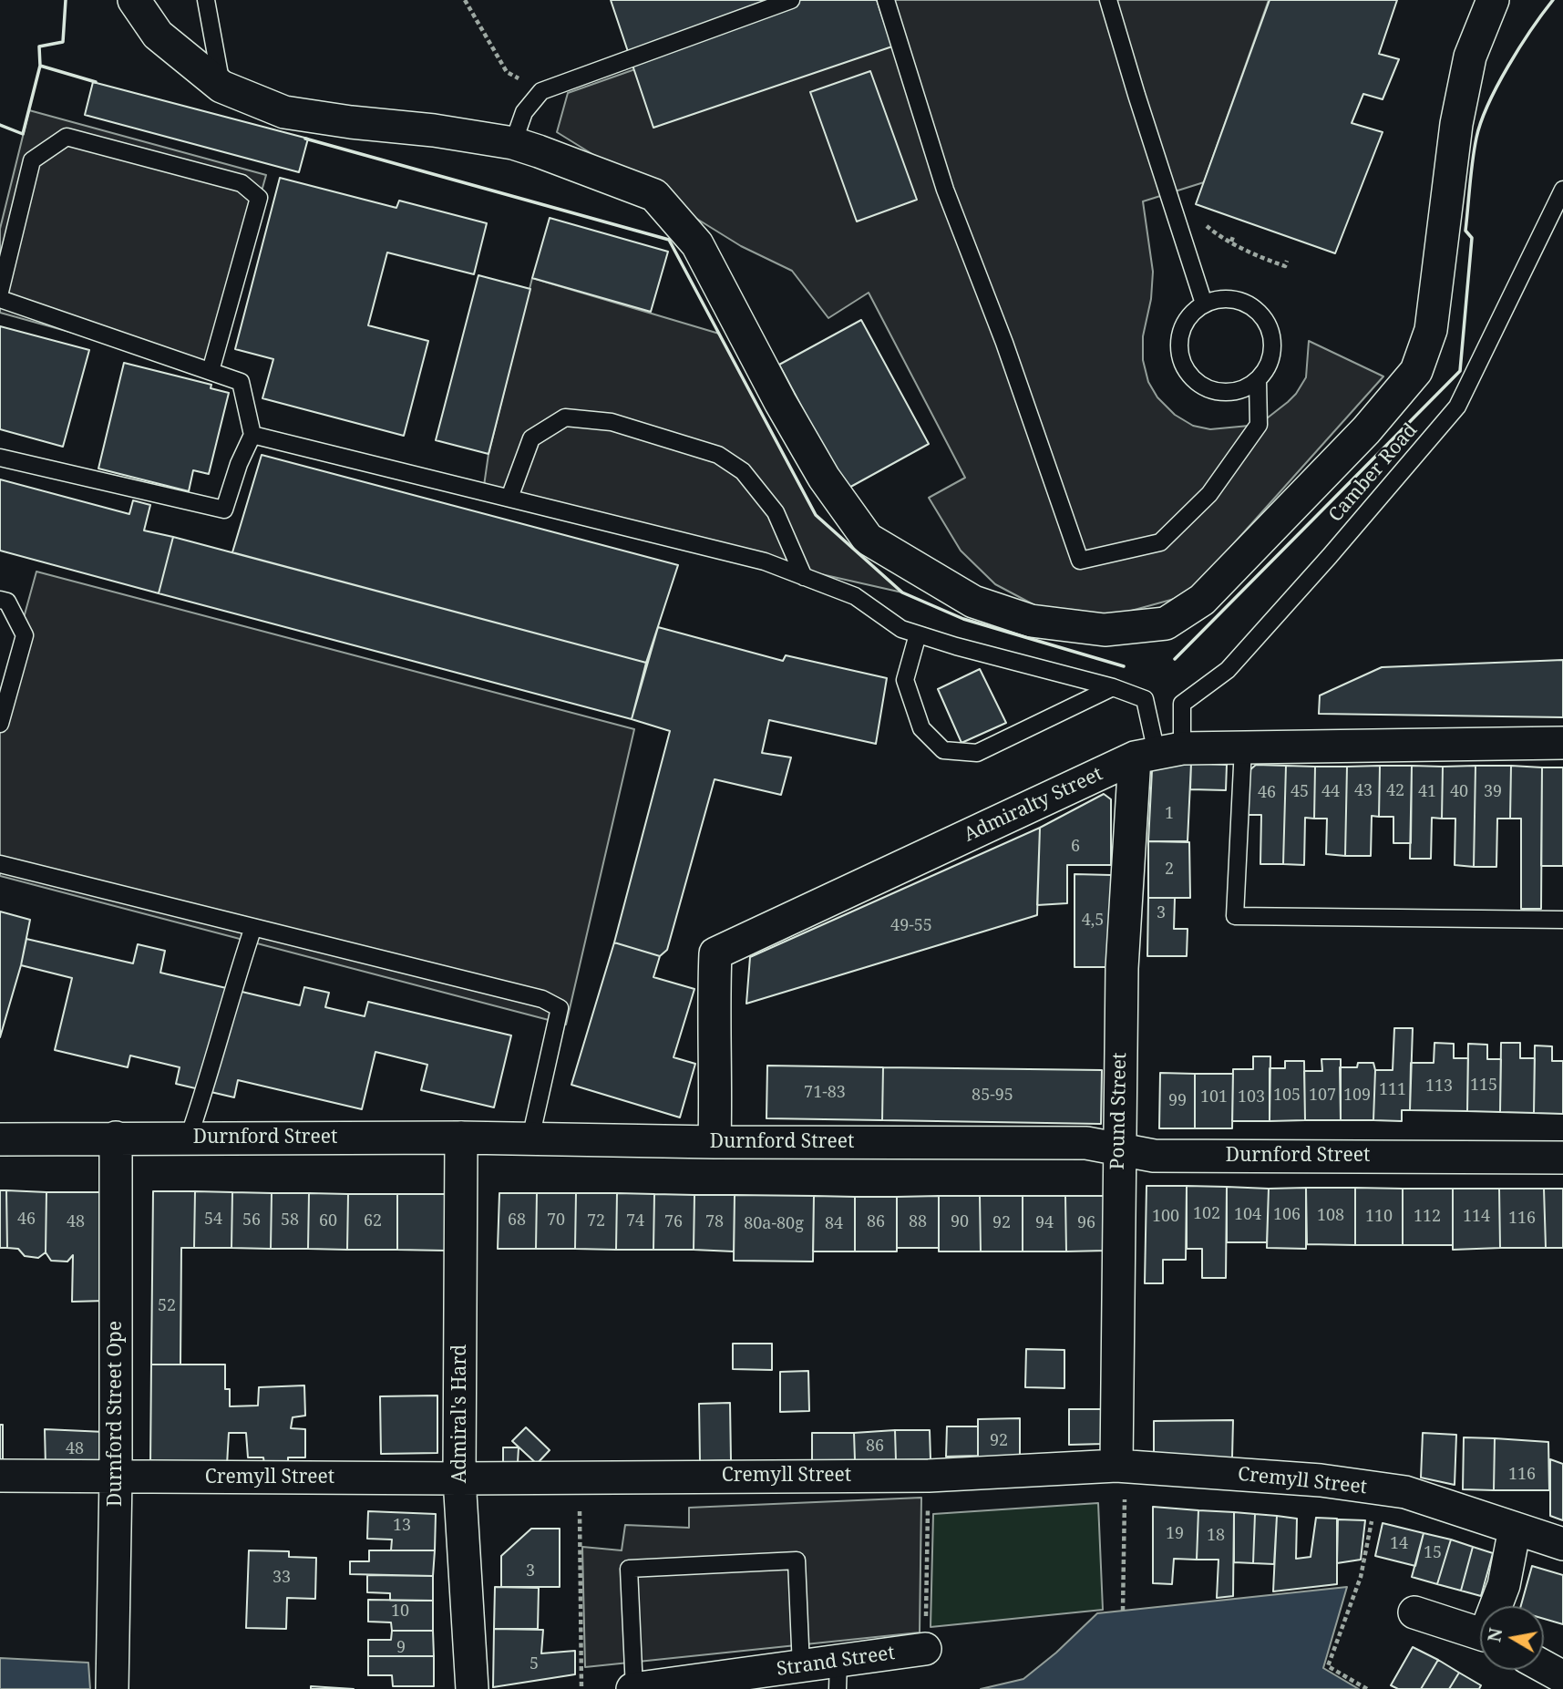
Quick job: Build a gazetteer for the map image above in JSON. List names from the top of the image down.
{
  "streets": {
    "street": [
      "Admiralty Street",
      "Pound Street",
      "Durnford Street",
      "Durnford Street Ope",
      "Admiral's Hard",
      "Cremyll Street",
      "Strand Street"
    ],
    "lane": ["Camber Road"]
  },
  "crossings": [
    ["Camber Road", "Admiralty Street"],
    ["Camber Road", "Pound Street"],
    ["Admiralty Street", "Pound Street"],
    ["Admiralty Street", "Durnford Street"],
    ["Pound Street", "Durnford Street"],
    ["Pound Street", "Cremyll Street"],
    ["Durnford Street", "Durnford Street Ope"],
    ["Durnford Street", "Admiral's Hard"],
    ["Durnford Street Ope", "Cremyll Street"],
    ["Admiral's Hard", "Cremyll Street"]
  ],
  "house_numbers": [
    "43",
    "42",
    "45",
    "44",
    "41",
    "40",
    "39",
    "46",
    "1",
    "6",
    "2",
    "3",
    "4,5",
    "49-55",
    "115",
    "113",
    "111",
    "71-83",
    "85-95",
    "105",
    "107",
    "109",
    "101",
    "103",
    "99",
    "102",
    "104",
    "106",
    "108",
    "100",
    "110",
    "112",
    "114",
    "116",
    "46",
    "54",
    "56",
    "58",
    "68",
    "70",
    "60",
    "62",
    "72",
    "74",
    "48",
    "76",
    "78",
    "86",
    "88",
    "90",
    "92",
    "94",
    "96",
    "80a-80g",
    "84",
    "52",
    "92",
    "86",
    "48",
    "116",
    "13",
    "19",
    "18",
    "14",
    "15",
    "3",
    "33",
    "10",
    "9",
    "5"
  ],
  "north": "left"
}
